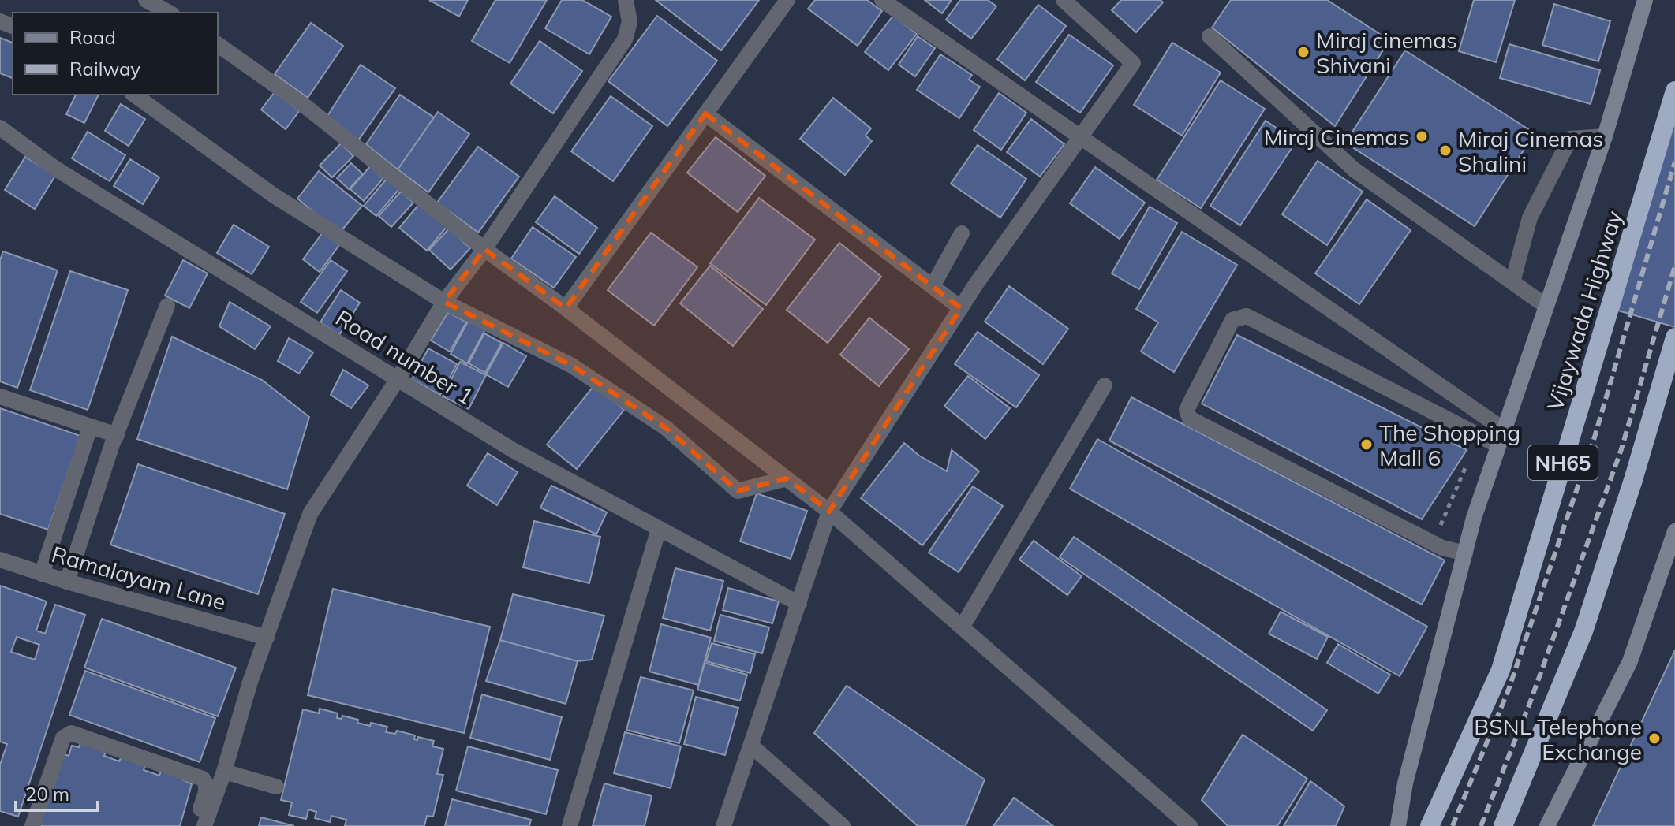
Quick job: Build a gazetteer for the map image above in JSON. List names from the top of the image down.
{
  "streets": {
    "highway": ["Vijaywada Highway", "NH65"],
    "street": ["Road number 1", "Ramalayam Lane"]
  },
  "places": [
    "Miraj cinemas Shivani",
    "Miraj Cinemas",
    "Miraj Cinemas Shalini",
    "The Shopping Mall 6",
    "BSNL Telephone Exchange"
  ],
  "legend": ["Road", "Railway"],
  "scale_bar": "20 m"
}
